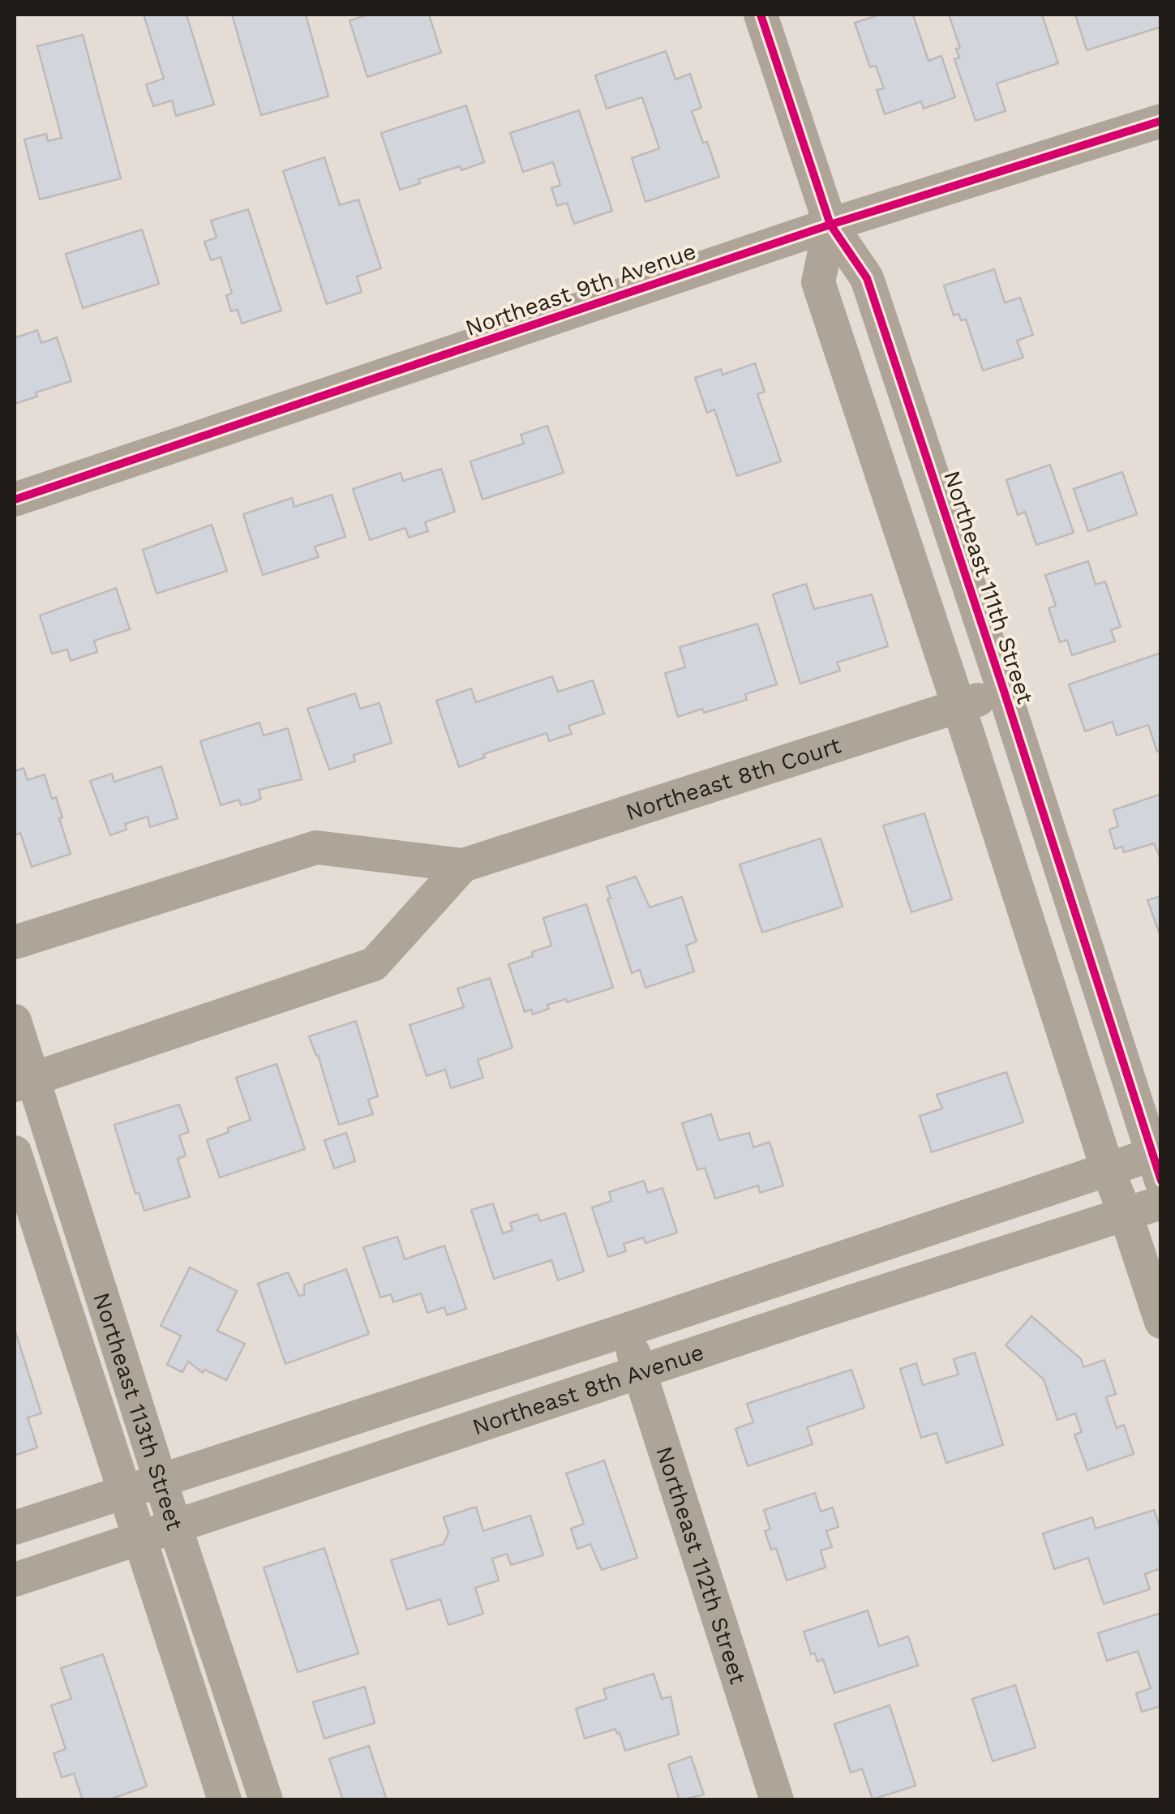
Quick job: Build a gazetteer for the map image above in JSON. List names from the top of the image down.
{
  "streets": {
    "street": [
      "Northeast 9th Avenue",
      "Northeast 111th Street",
      "Northeast 8th Court",
      "Northeast 8th Avenue",
      "Northeast 113th Street",
      "Northeast 112th Street"
    ]
  },
  "crossings": [
    ["Northeast 9th Avenue", "Northeast 111th Street"],
    ["Northeast 111th Street", "Northeast 8th Court"],
    ["Northeast 111th Street", "Northeast 8th Avenue"],
    ["Northeast 8th Avenue", "Northeast 113th Street"],
    ["Northeast 8th Avenue", "Northeast 112th Street"]
  ]
}
